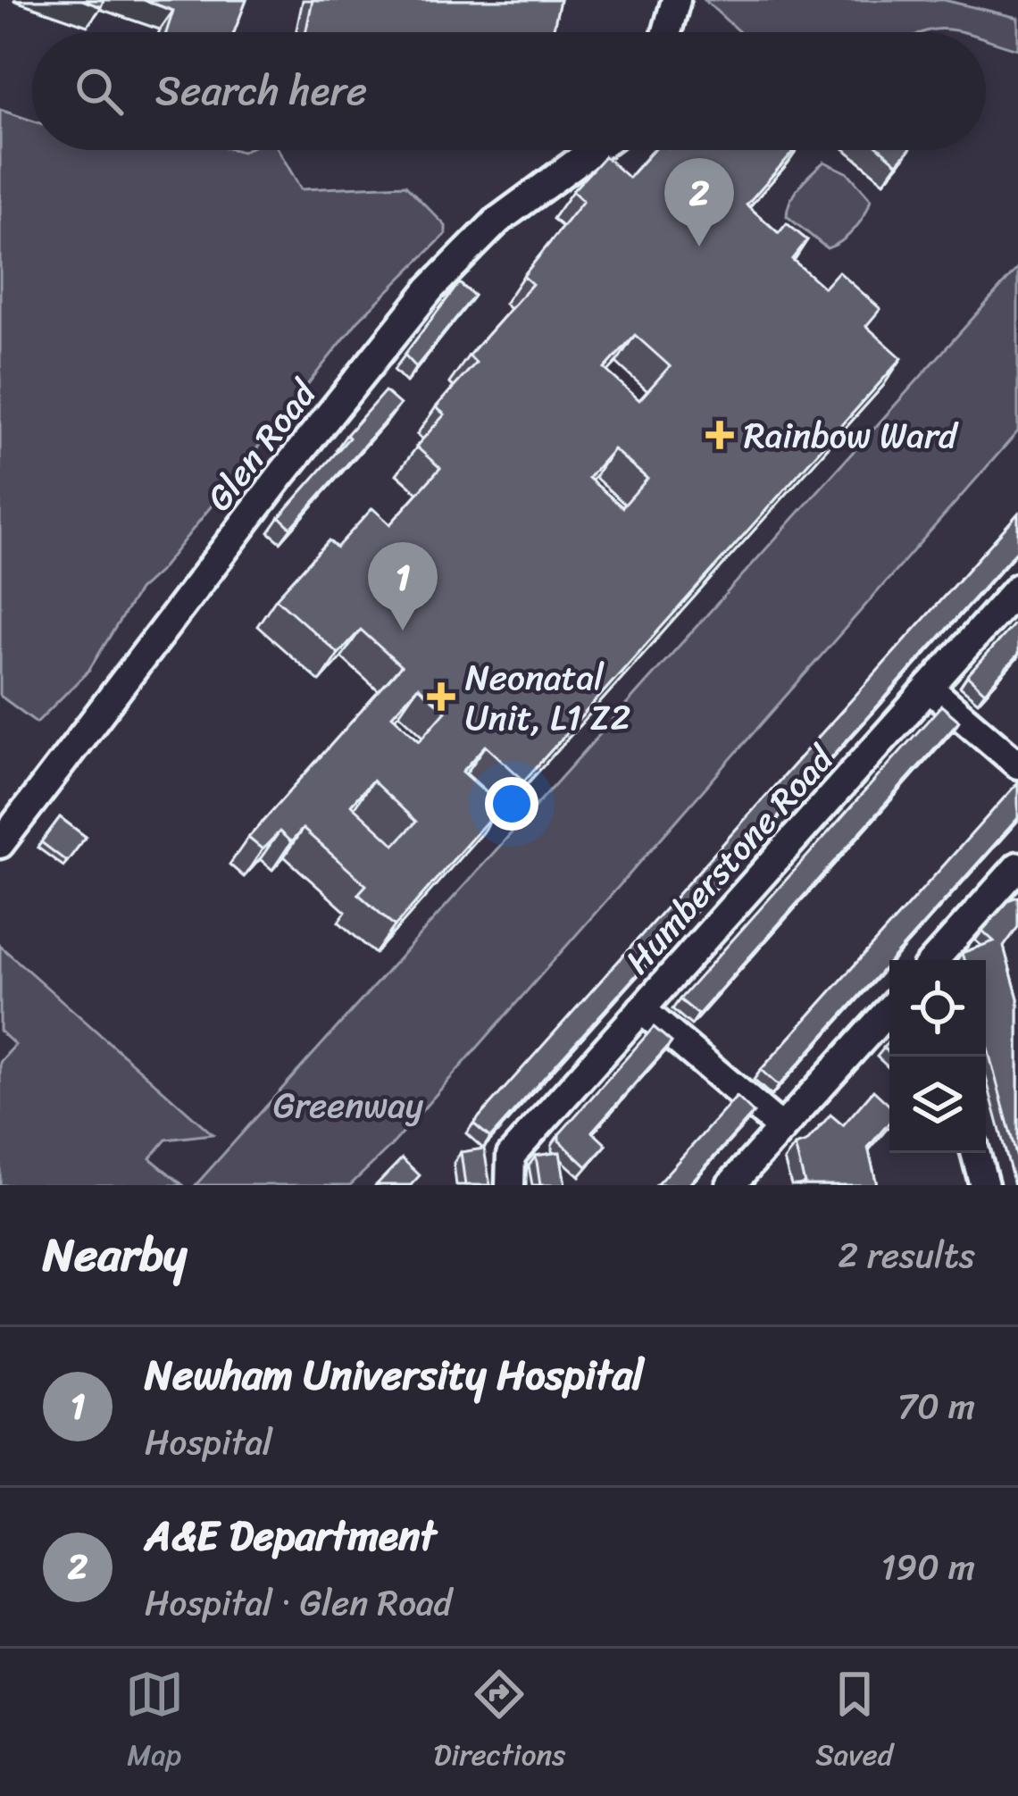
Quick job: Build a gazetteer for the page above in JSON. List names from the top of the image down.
{
  "streets": {
    "street": ["Glen Road", "Humberstone Road"]
  },
  "parks": ["Greenway"],
  "places": {
    "health": ["Rainbow Ward", "Neonatal Unit, L1 Z2"]
  },
  "page": {
    "search": "Search here",
    "pins": ["2", "1"],
    "heading": ["Nearby", "2 results"],
    "list": [
      {
        "mark": "1",
        "name": "Newham University Hospital",
        "note": "Hospital",
        "value": "70 m"
      },
      {
        "mark": "2",
        "name": "A&E Department",
        "note": "Hospital · Glen Road",
        "value": "190 m"
      }
    ],
    "nav": ["Map", "Directions", "Saved"]
  }
}
